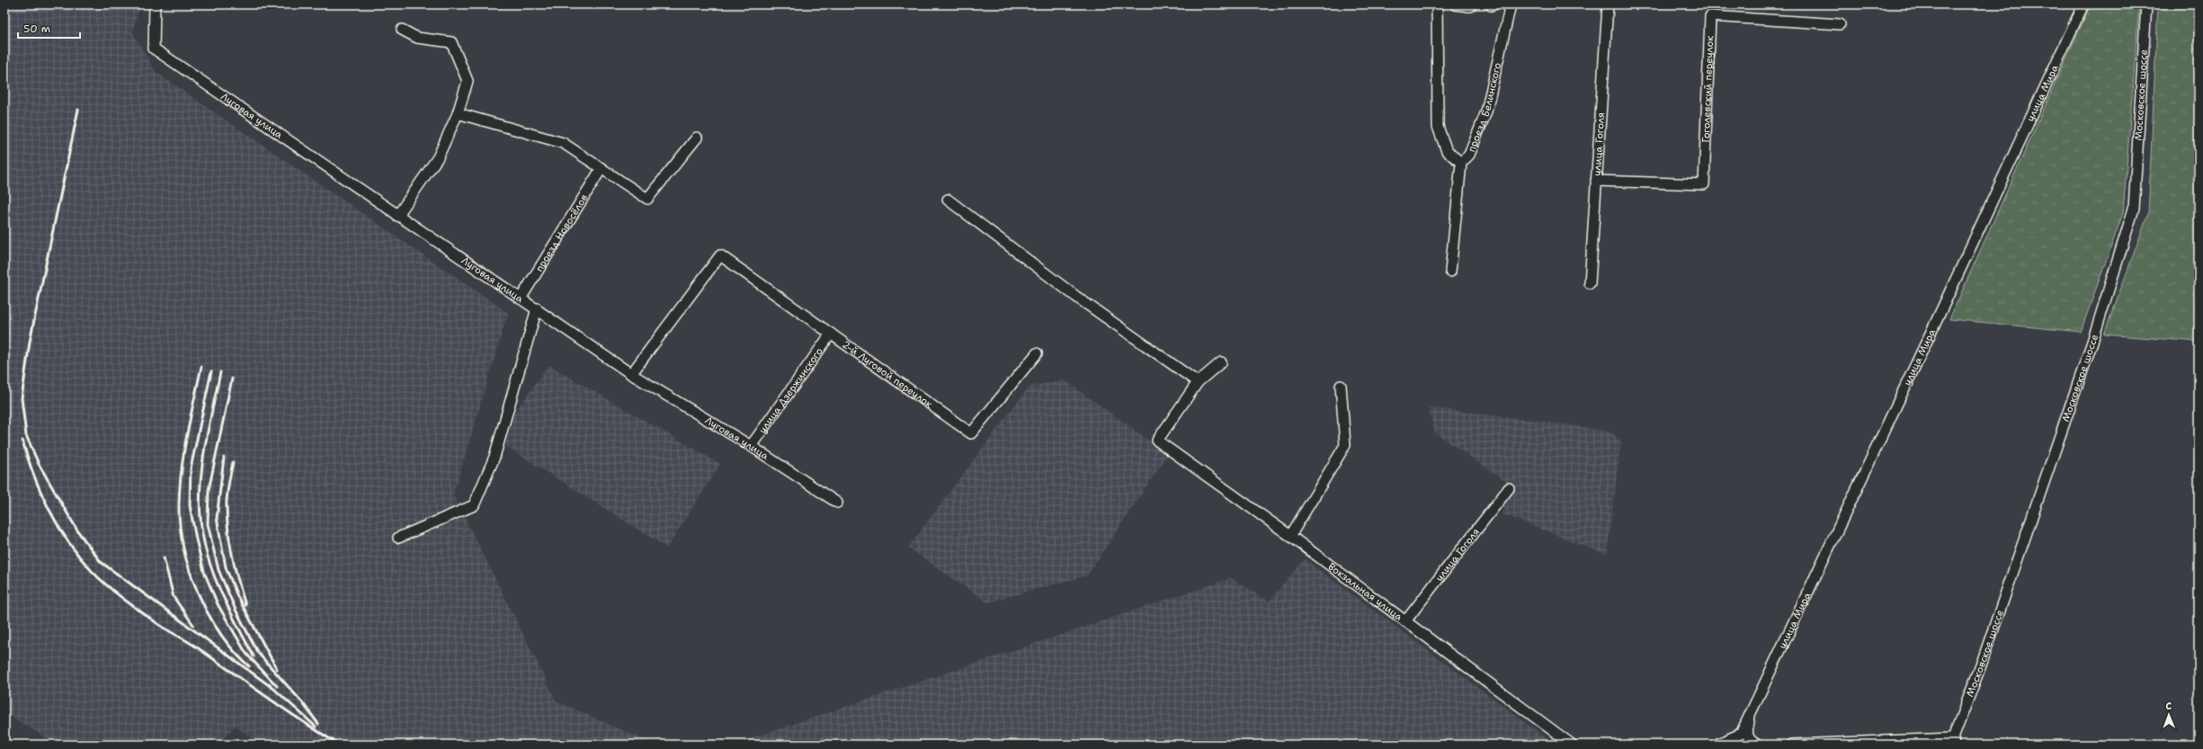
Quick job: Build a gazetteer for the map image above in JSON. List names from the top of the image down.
{
  "streets": {
    "street": [
      "Гоголевский переулок",
      "улица Мира",
      "Московское шоссе",
      "проезд Белинского",
      "Луговая улица",
      "улица Гоголя",
      "проезд Новосёлов",
      "2-й Луговой переулок",
      "улица Дзержинского",
      "Вокзальная улица"
    ]
  },
  "crossings": [
    ["Гоголевский переулок", "улица Гоголя"],
    ["Луговая улица", "проезд Новосёлов"],
    ["Луговая улица", "2-й Луговой переулок"],
    ["Луговая улица", "улица Дзержинского"],
    ["улица Гоголя", "Вокзальная улица"],
    ["2-й Луговой переулок", "улица Дзержинского"]
  ],
  "scale_bar": "50 m",
  "north": "top"
}
